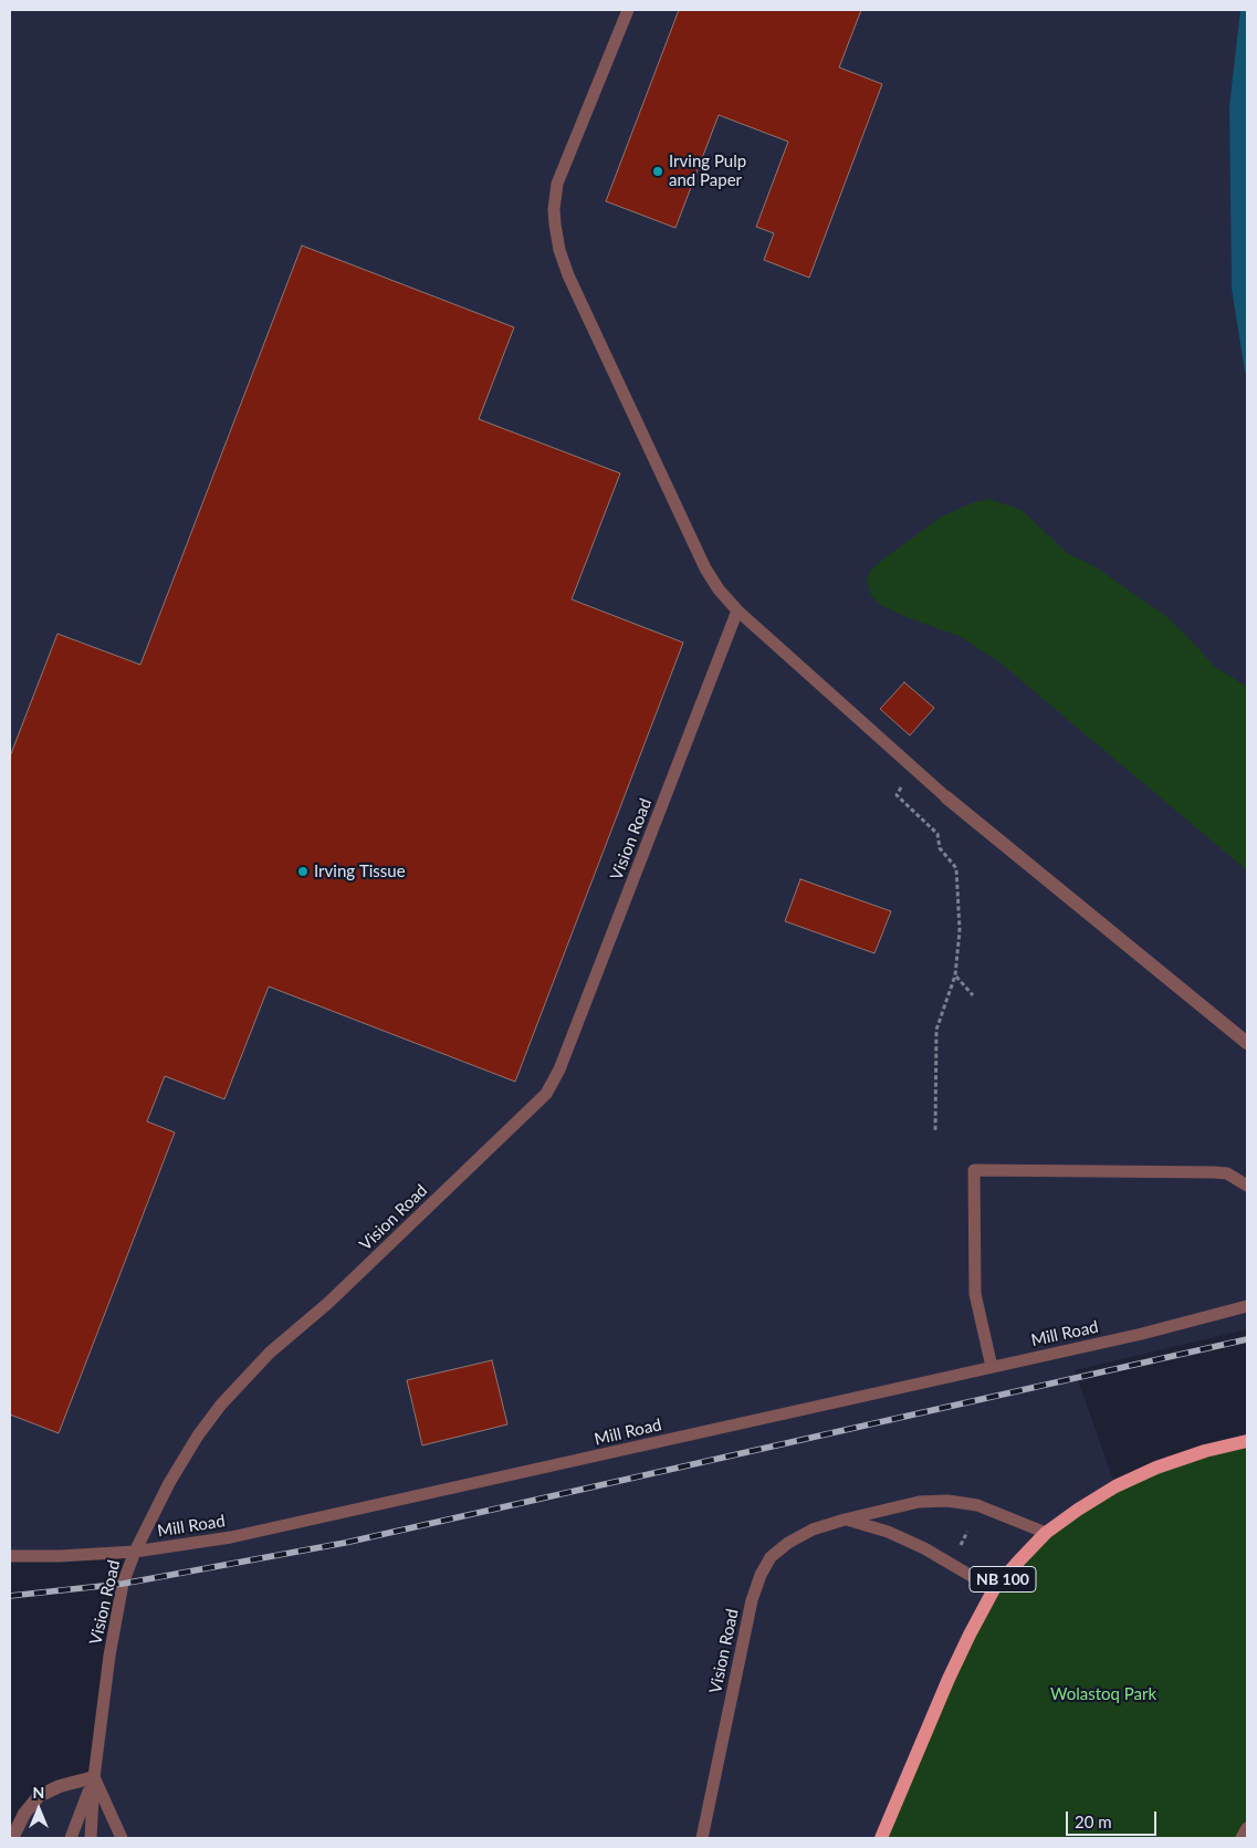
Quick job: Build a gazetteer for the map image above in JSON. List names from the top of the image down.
{
  "streets": {
    "main road": ["NB 100"],
    "lane": ["Vision Road", "Mill Road"]
  },
  "crossings": [
    ["Vision Road", "Mill Road"],
    ["Vision Road", "NB 100"]
  ],
  "parks": ["Wolastoq Park"],
  "places": ["Irving Pulp and Paper", "Irving Tissue"],
  "scale_bar": "20 m",
  "north": "top"
}
